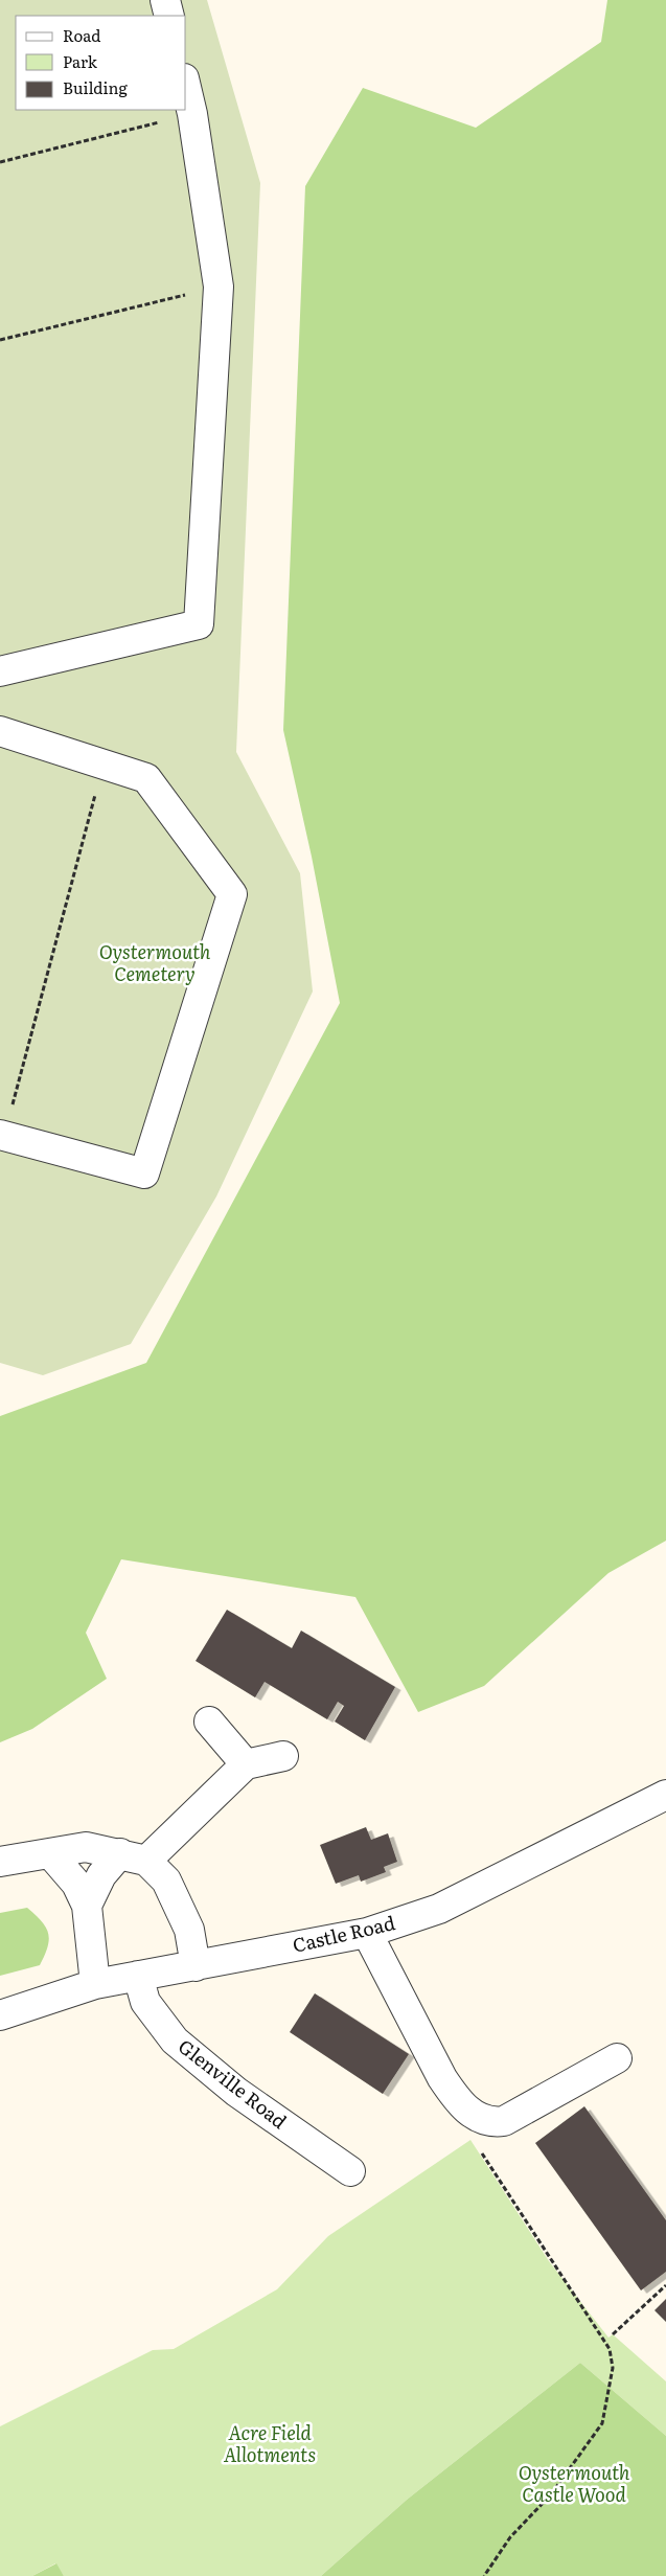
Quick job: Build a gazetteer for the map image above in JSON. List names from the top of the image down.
{
  "streets": {
    "street": ["Castle Road", "Glenville Road"]
  },
  "crossings": [
    ["Castle Road", "Glenville Road"]
  ],
  "parks": ["Oystermouth Cemetery", "Acre Field Allotments", "Oystermouth Castle Wood"],
  "legend": ["Road", "Park", "Building"]
}
